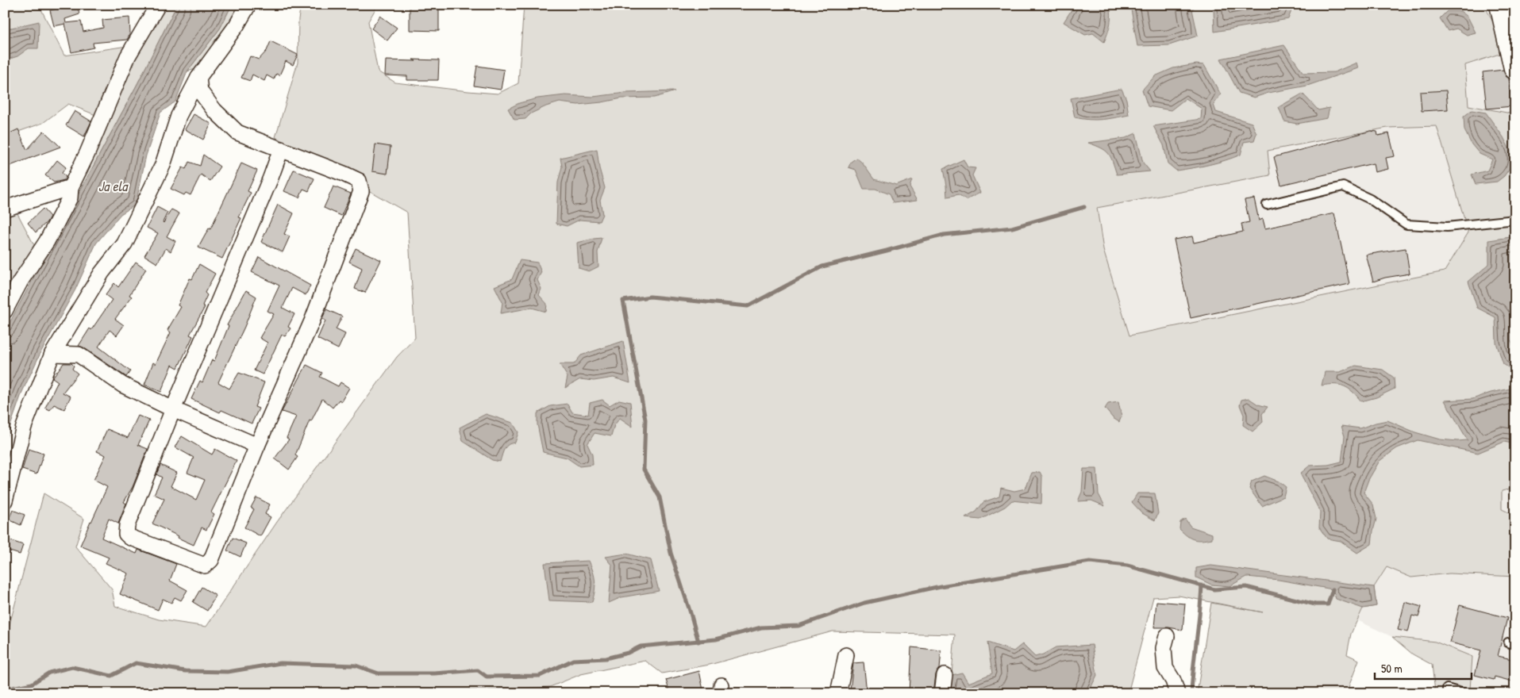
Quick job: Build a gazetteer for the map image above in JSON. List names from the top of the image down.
{
  "water": ["Ja ela"],
  "scale_bar": "50 m"
}
